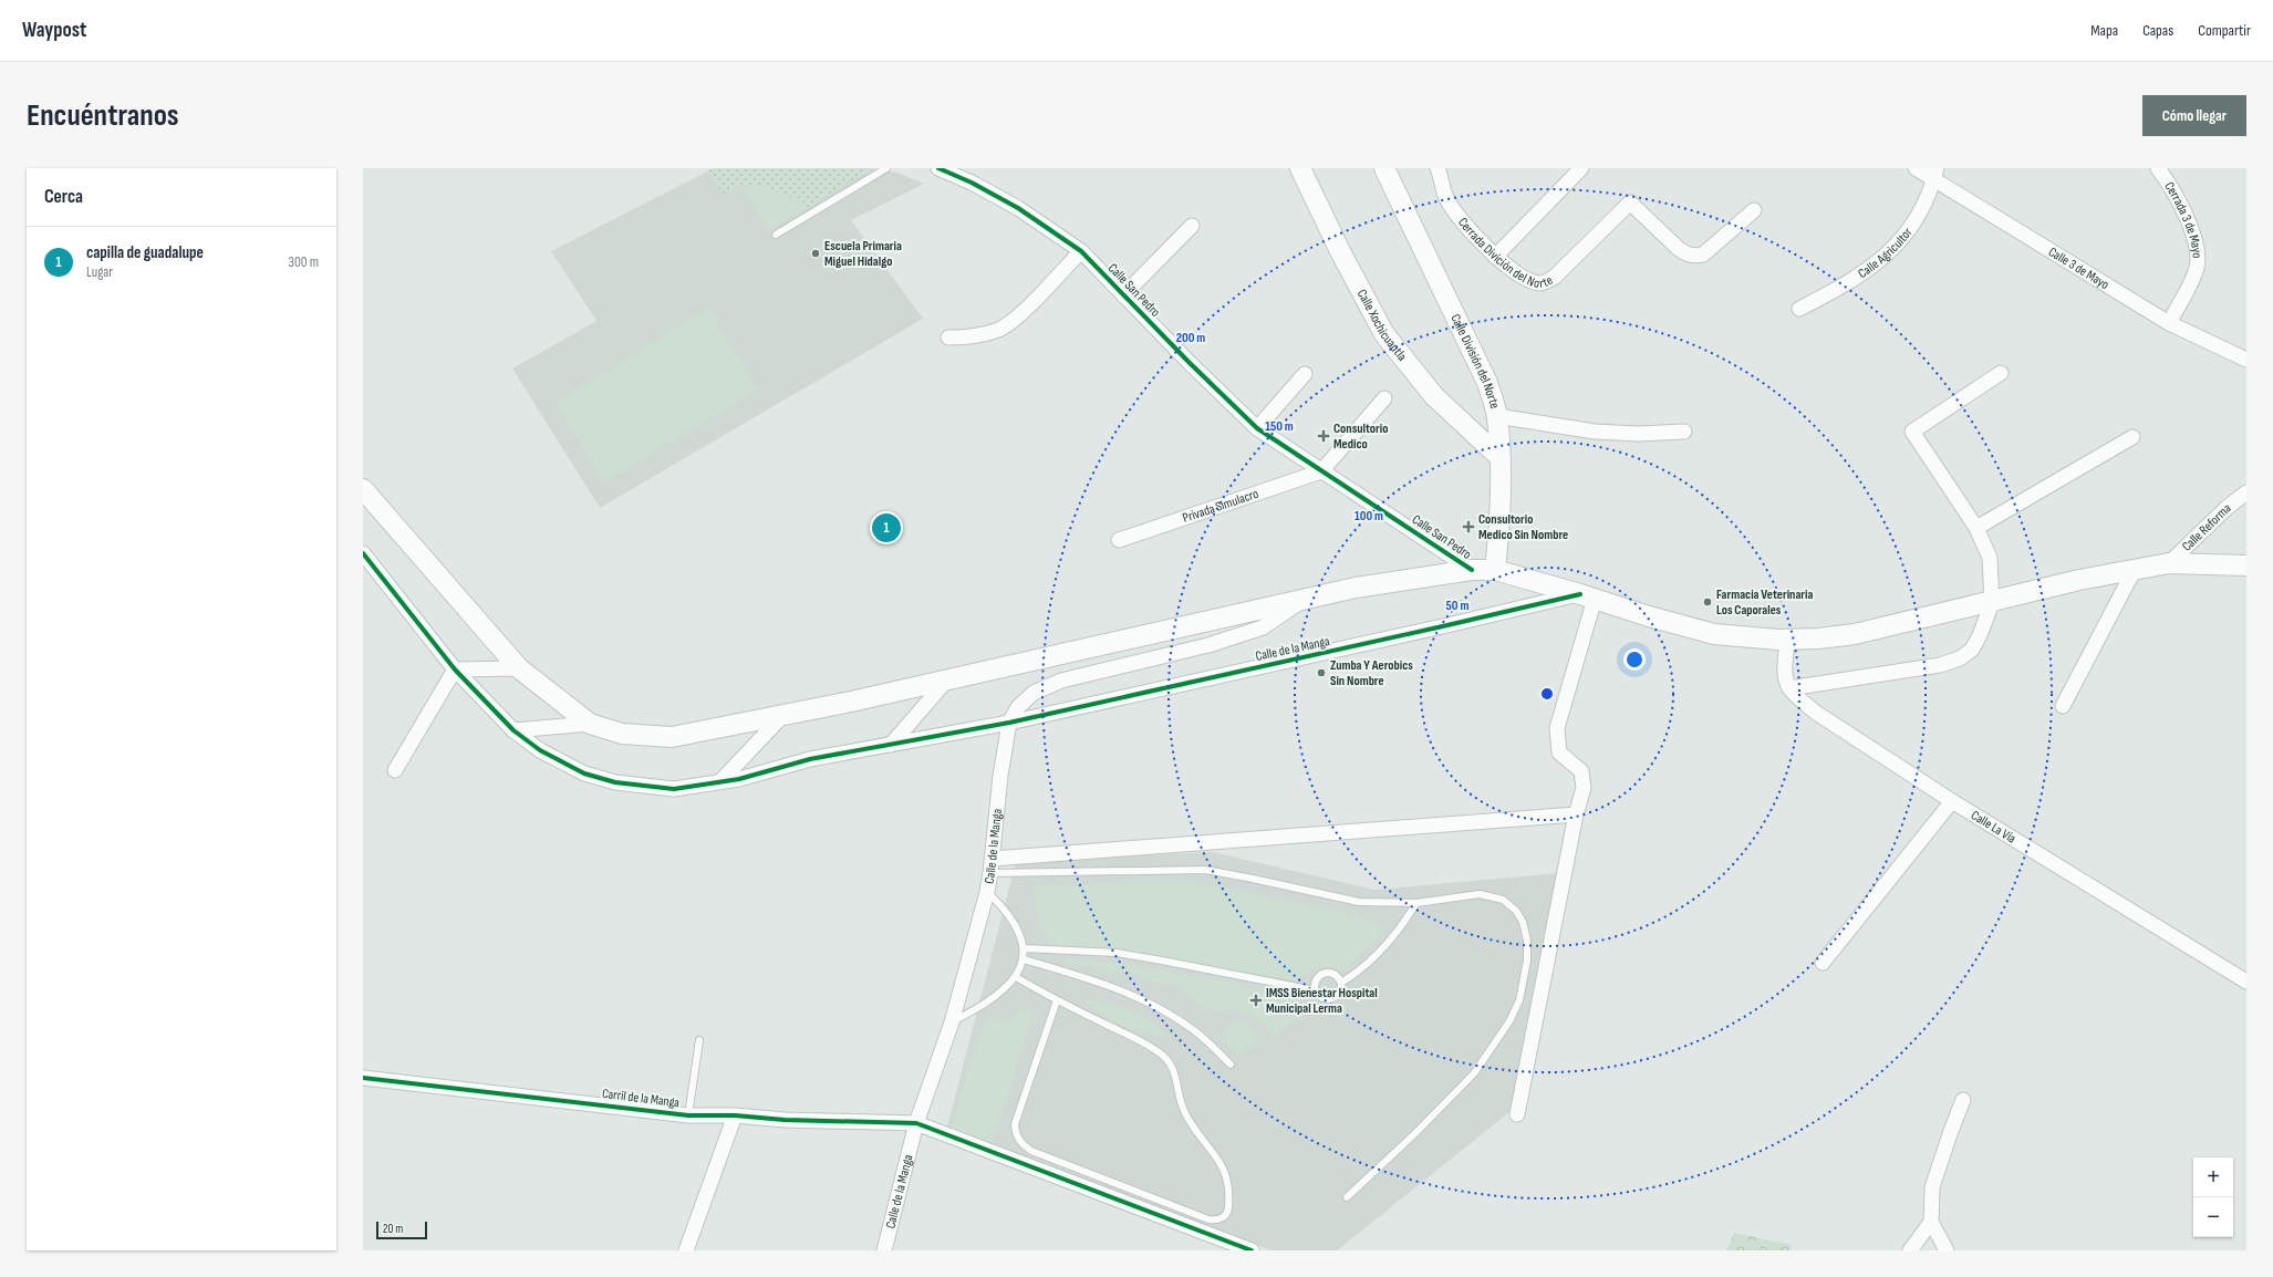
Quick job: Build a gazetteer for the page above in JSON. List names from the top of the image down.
{
  "streets": {
    "main road": ["Calle Xochicuautla", "Calle División del Norte"],
    "street": [
      "Cerrada 3 de Mayo",
      "Cerrada Divición del Norte",
      "Calle Agricultor",
      "Calle 3 de Mayo",
      "Calle San Pedro",
      "Privada Simulacro",
      "Calle Reforma",
      "Calle de la Manga",
      "Calle La Vía",
      "Carril de la Manga"
    ]
  },
  "crossings": [
    ["Cerrada 3 de Mayo", "Calle 3 de Mayo"],
    ["Calle Agricultor", "Calle 3 de Mayo"],
    ["Calle San Pedro", "Privada Simulacro"],
    ["Calle Xochicuautla", "Calle División del Norte"],
    ["Calle de la Manga", "Carril de la Manga"]
  ],
  "places": {
    "other": ["Escuela Primaria Miguel Hidalgo", "Farmacia Veterinaria Los Caporales", "Zumba Y Aerobics Sin Nombre"],
    "health": ["Consultorio Medico", "Consultorio Medico Sin Nombre", "IMSS Bienestar Hospital Municipal Lerma"]
  },
  "scale_bar": "20 m",
  "page": {
    "header": "Waypost",
    "nav": ["Mapa", "Capas", "Compartir"],
    "buttons": "Cómo llegar",
    "title": "Encuéntranos",
    "heading": "Cerca",
    "list": [
      {
        "mark": "1",
        "name": "capilla de guadalupe",
        "note": "Lugar",
        "value": "300 m"
      }
    ],
    "pins": "1",
    "map_buttons": ["+", "−"],
    "scale": "20 m"
  },
  "rings": [
    "200 m",
    "150 m",
    "100 m",
    "50 m"
  ]
}
